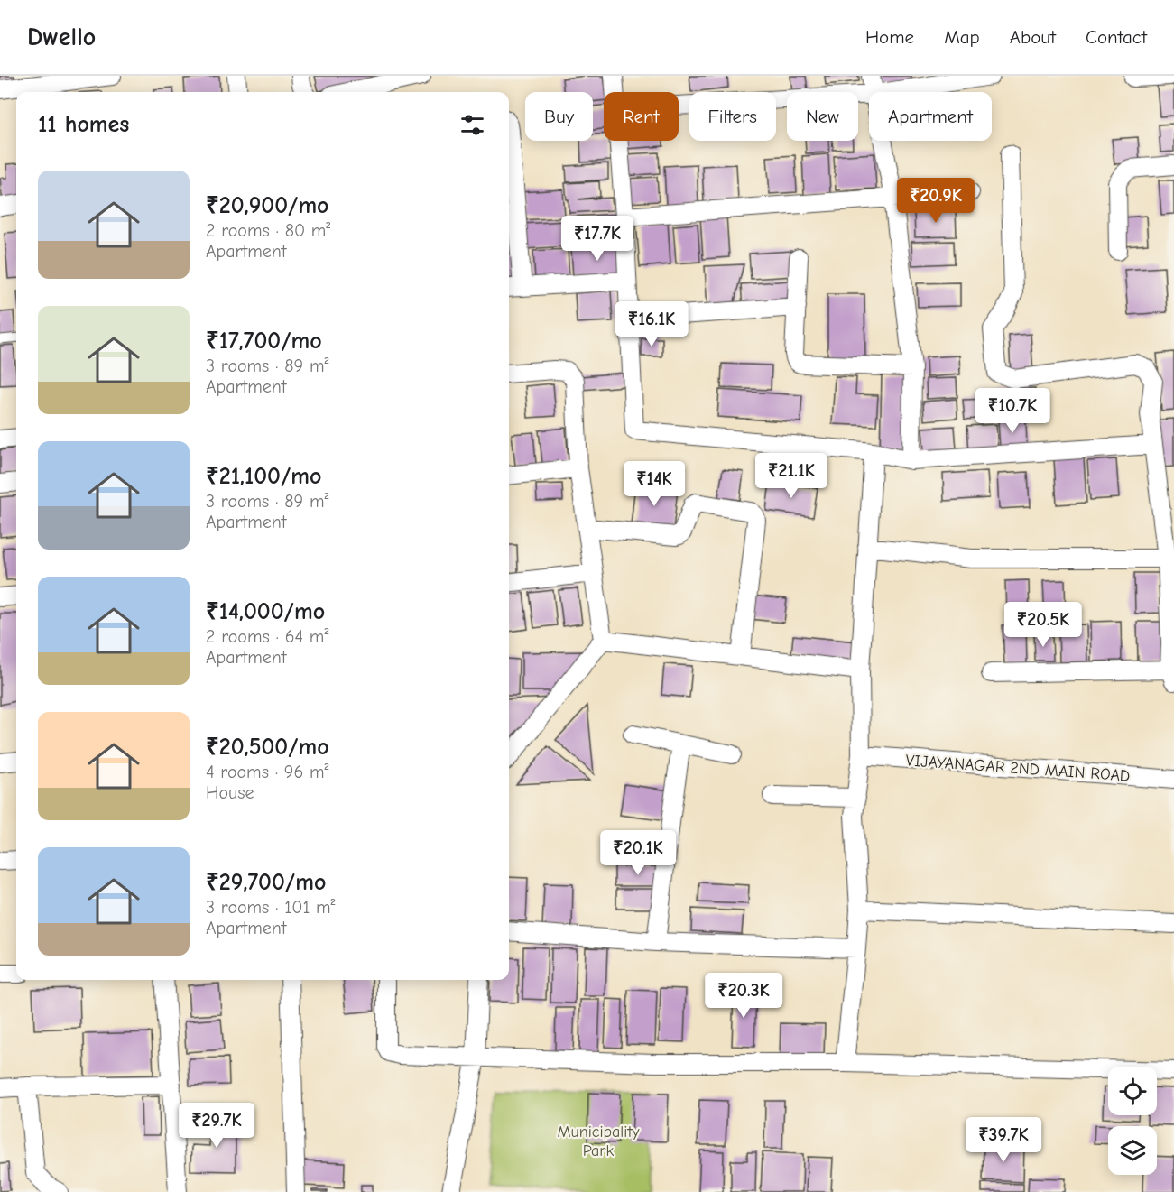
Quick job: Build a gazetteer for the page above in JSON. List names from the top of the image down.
{
  "streets": {
    "street": ["VIJAYANAGAR 2ND MAIN ROAD"]
  },
  "parks": ["Municipality Park"],
  "page": {
    "header": "Dwello",
    "nav": [
      "Home",
      "Map",
      "About",
      "Contact"
    ],
    "chip": [
      "Buy",
      "Rent",
      "Filters",
      "New",
      "Apartment"
    ],
    "heading": "11 homes",
    "list": [
      {
        "name": "₹20,900/mo",
        "note": "2 rooms · 80 m² · Apartment"
      },
      {
        "name": "₹17,700/mo",
        "note": "3 rooms · 89 m² · Apartment"
      },
      {
        "name": "₹21,100/mo",
        "note": "3 rooms · 89 m² · Apartment"
      },
      {
        "name": "₹14,000/mo",
        "note": "2 rooms · 64 m² · Apartment"
      },
      {
        "name": "₹20,500/mo",
        "note": "4 rooms · 96 m² · House"
      },
      {
        "name": "₹29,700/mo",
        "note": "3 rooms · 101 m² · Apartment"
      }
    ],
    "price": [
      "₹20.9K",
      "₹17.7K",
      "₹16.1K",
      "₹10.7K",
      "₹21.1K",
      "₹14K",
      "₹20.5K",
      "₹20.1K",
      "₹20.3K",
      "₹29.7K",
      "₹39.7K"
    ]
  }
}
